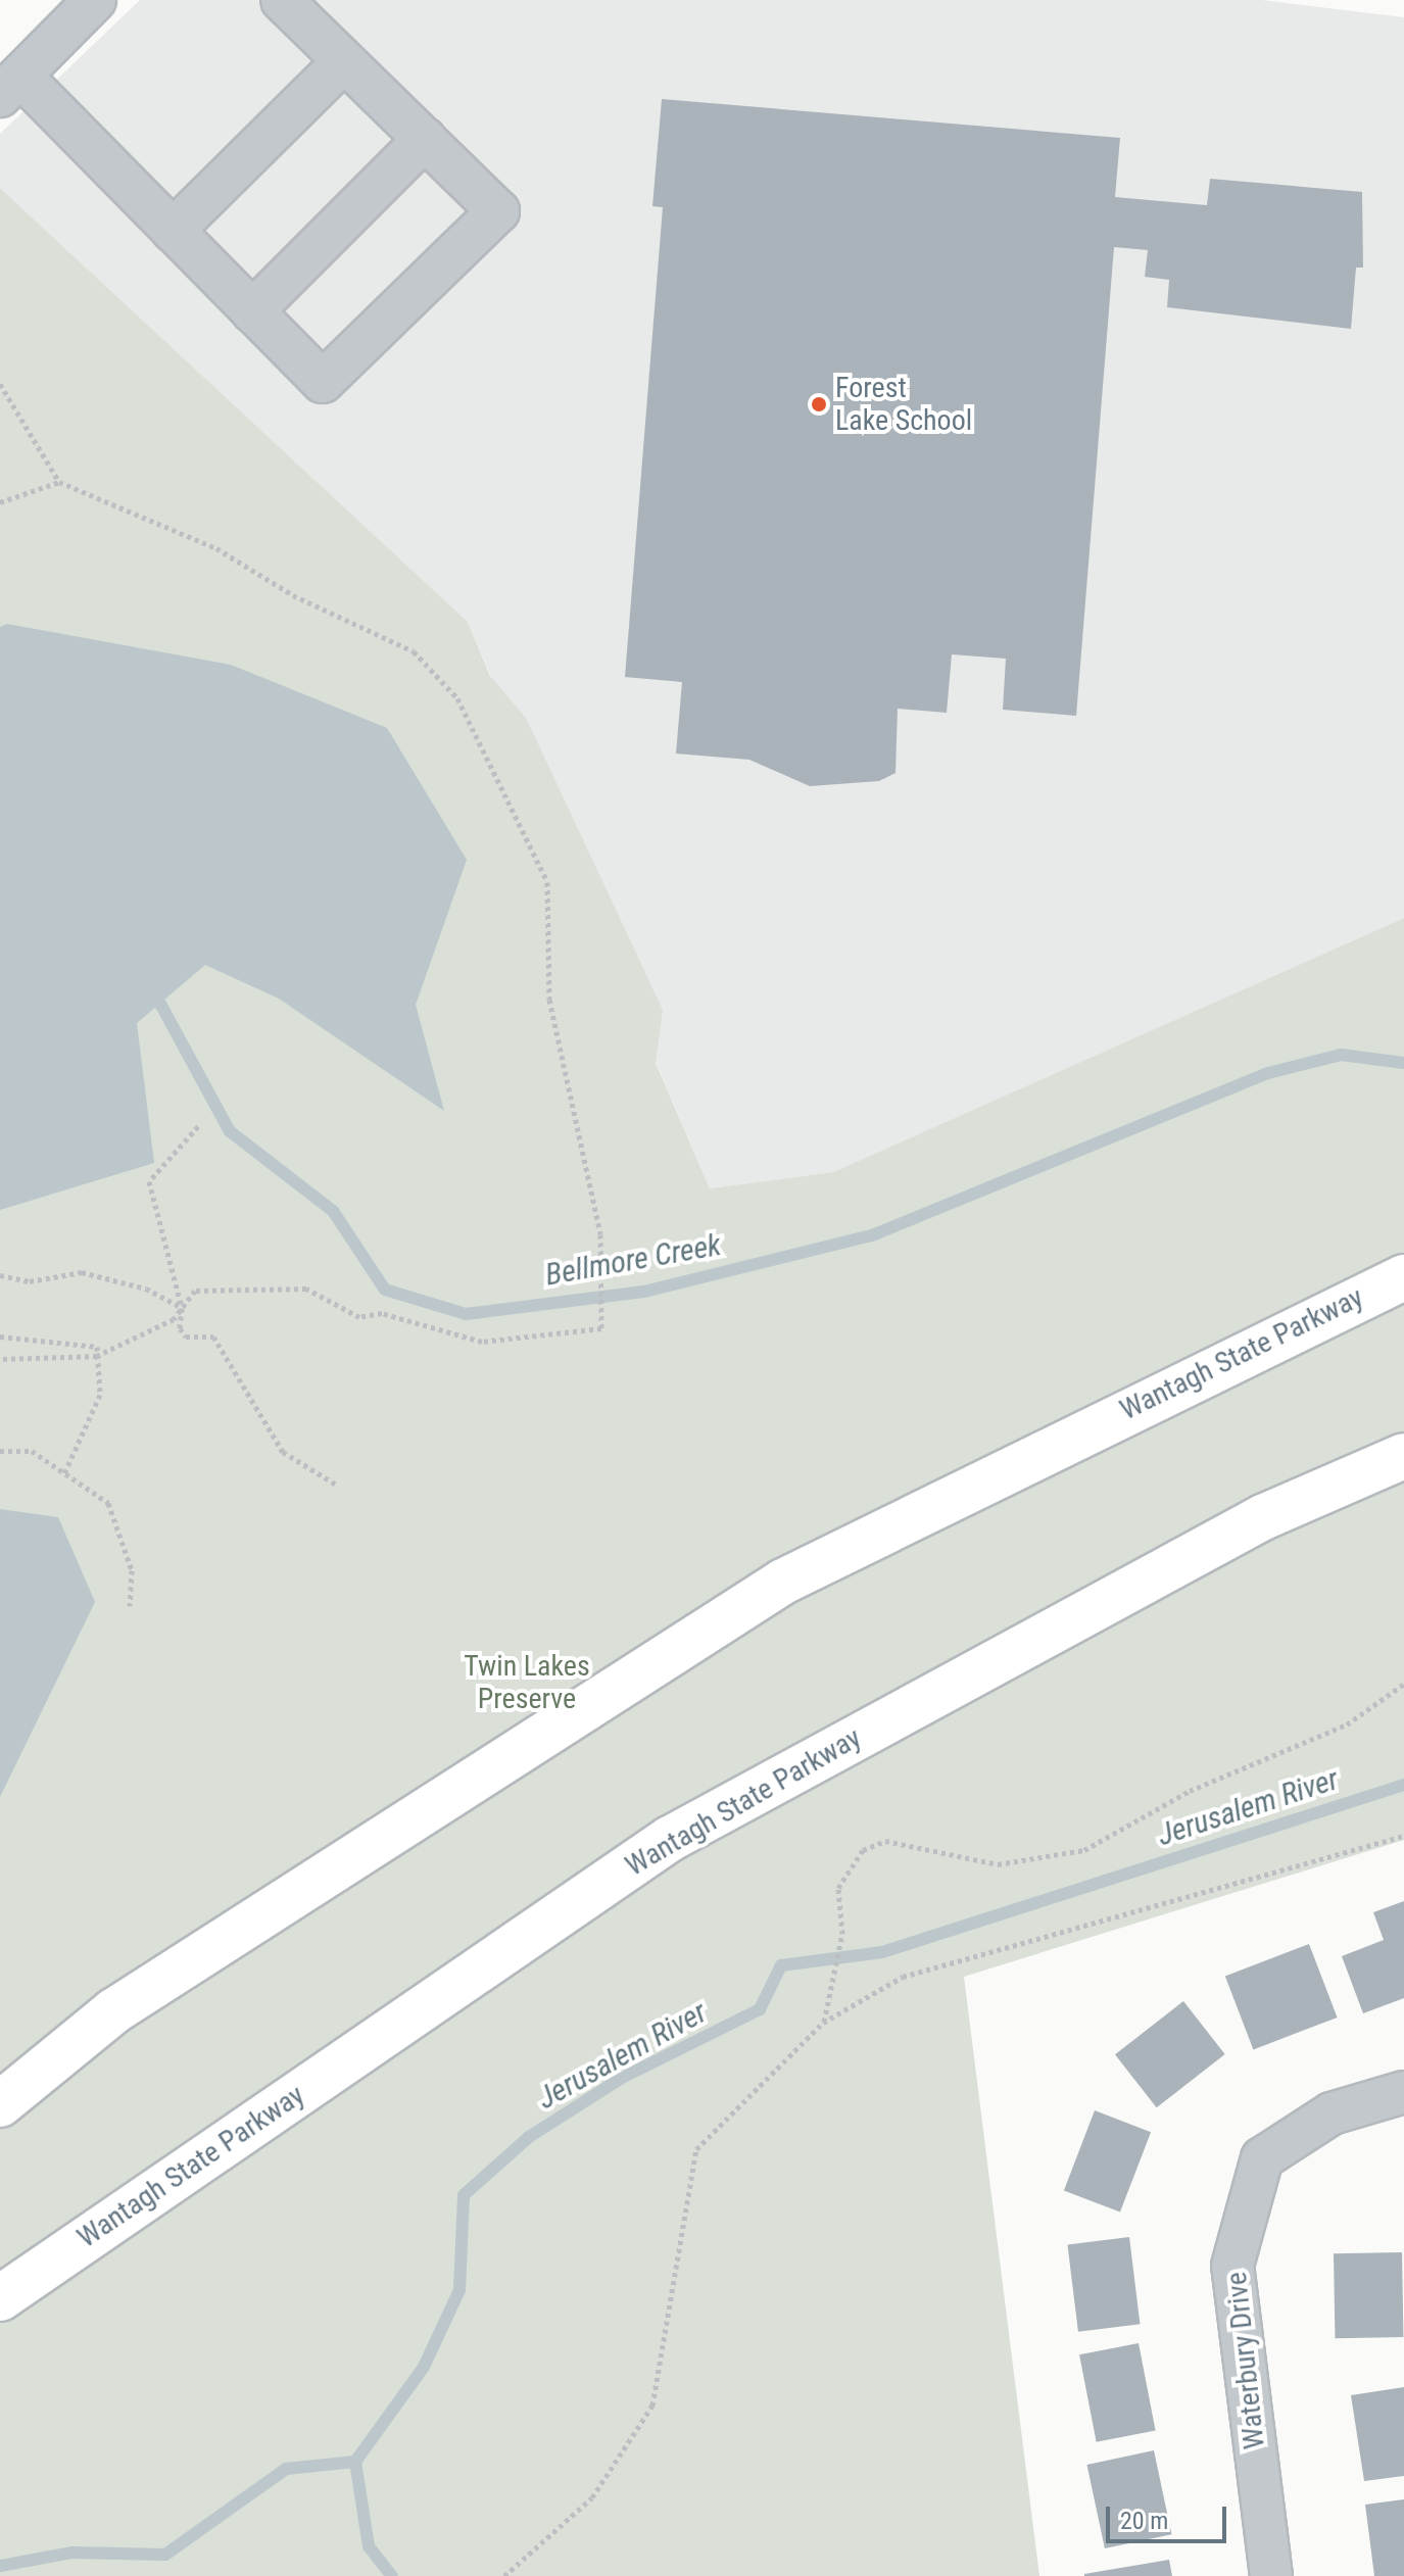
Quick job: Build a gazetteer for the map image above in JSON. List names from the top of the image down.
{
  "streets": {
    "highway": ["Wantagh State Parkway"],
    "street": ["Waterbury Drive"]
  },
  "water": ["Bellmore Creek", "Jerusalem River"],
  "parks": ["Twin Lakes Preserve"],
  "places": ["Forest Lake School"],
  "scale_bar": "20 m"
}
